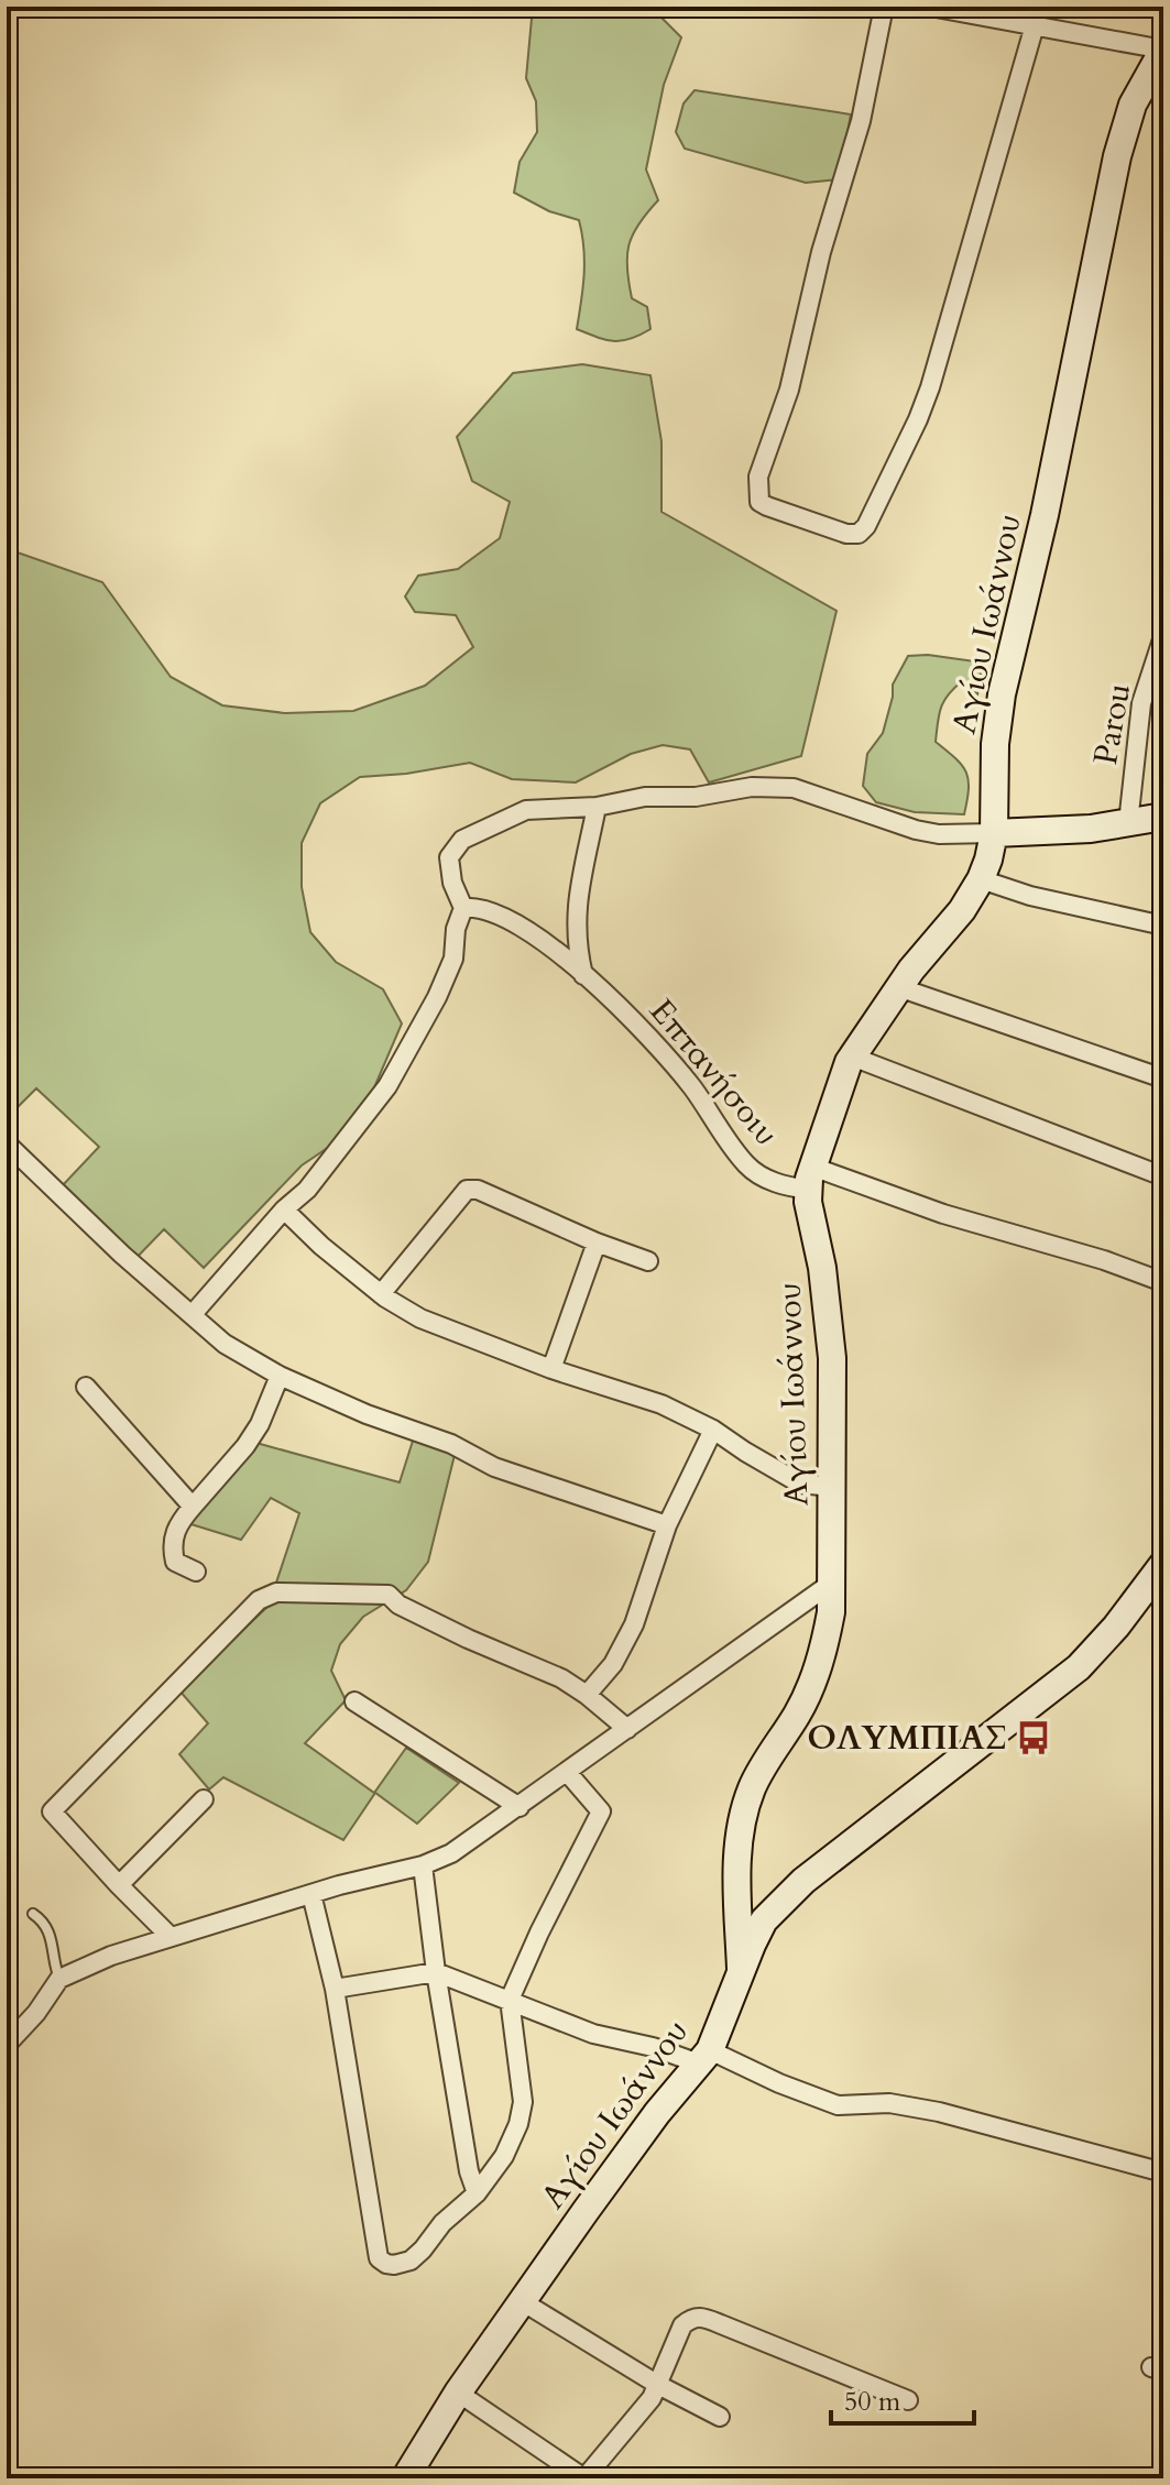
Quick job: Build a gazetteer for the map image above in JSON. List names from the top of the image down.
{
  "streets": {
    "street": ["Αγίου Ιωάννου", "Parou", "Επτανήσοιυ"]
  },
  "crossings": [
    ["Αγίου Ιωάννου", "Επτανήσοιυ"]
  ],
  "places": {
    "bus stop": ["ΟΛΥΜΠΙΑΣ"]
  },
  "scale_bar": "50 m"
}
